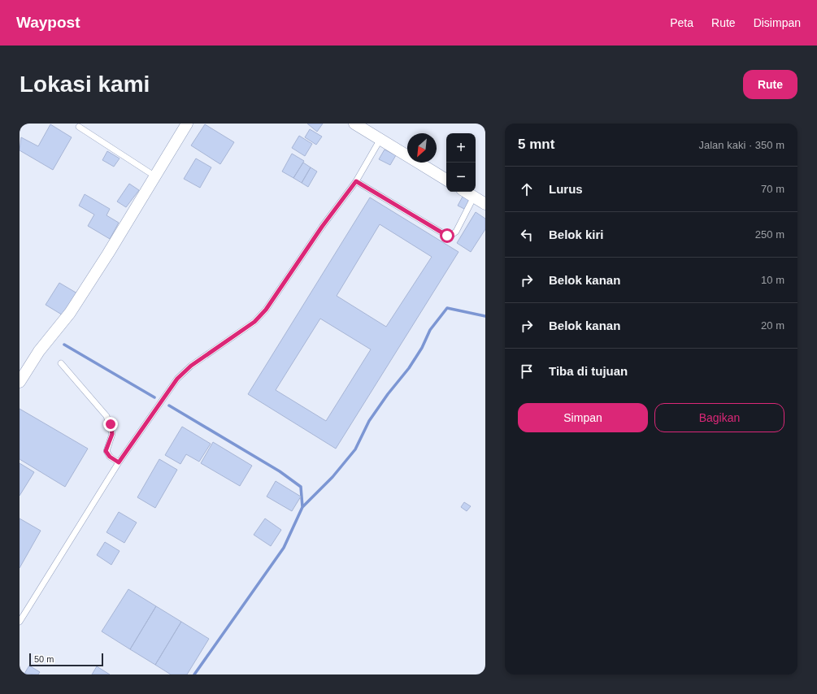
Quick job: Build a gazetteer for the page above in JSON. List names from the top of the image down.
{
  "scale_bar": "50 m",
  "north": "bottom left",
  "page": {
    "header": "Waypost",
    "nav": ["Peta", "Rute", "Disimpan"],
    "buttons": [
      "Rute",
      ["Simpan", "Bagikan"]
    ],
    "title": "Lokasi kami",
    "heading": ["5 mnt", "Jalan kaki · 350 m"],
    "map_buttons": ["+", "−"],
    "list": [
      ["Lurus", "70 m"],
      ["Belok kiri", "250 m"],
      ["Belok kanan", "10 m"],
      ["Belok kanan", "20 m"],
      "Tiba di tujuan"
    ],
    "scale": "50 m"
  }
}
